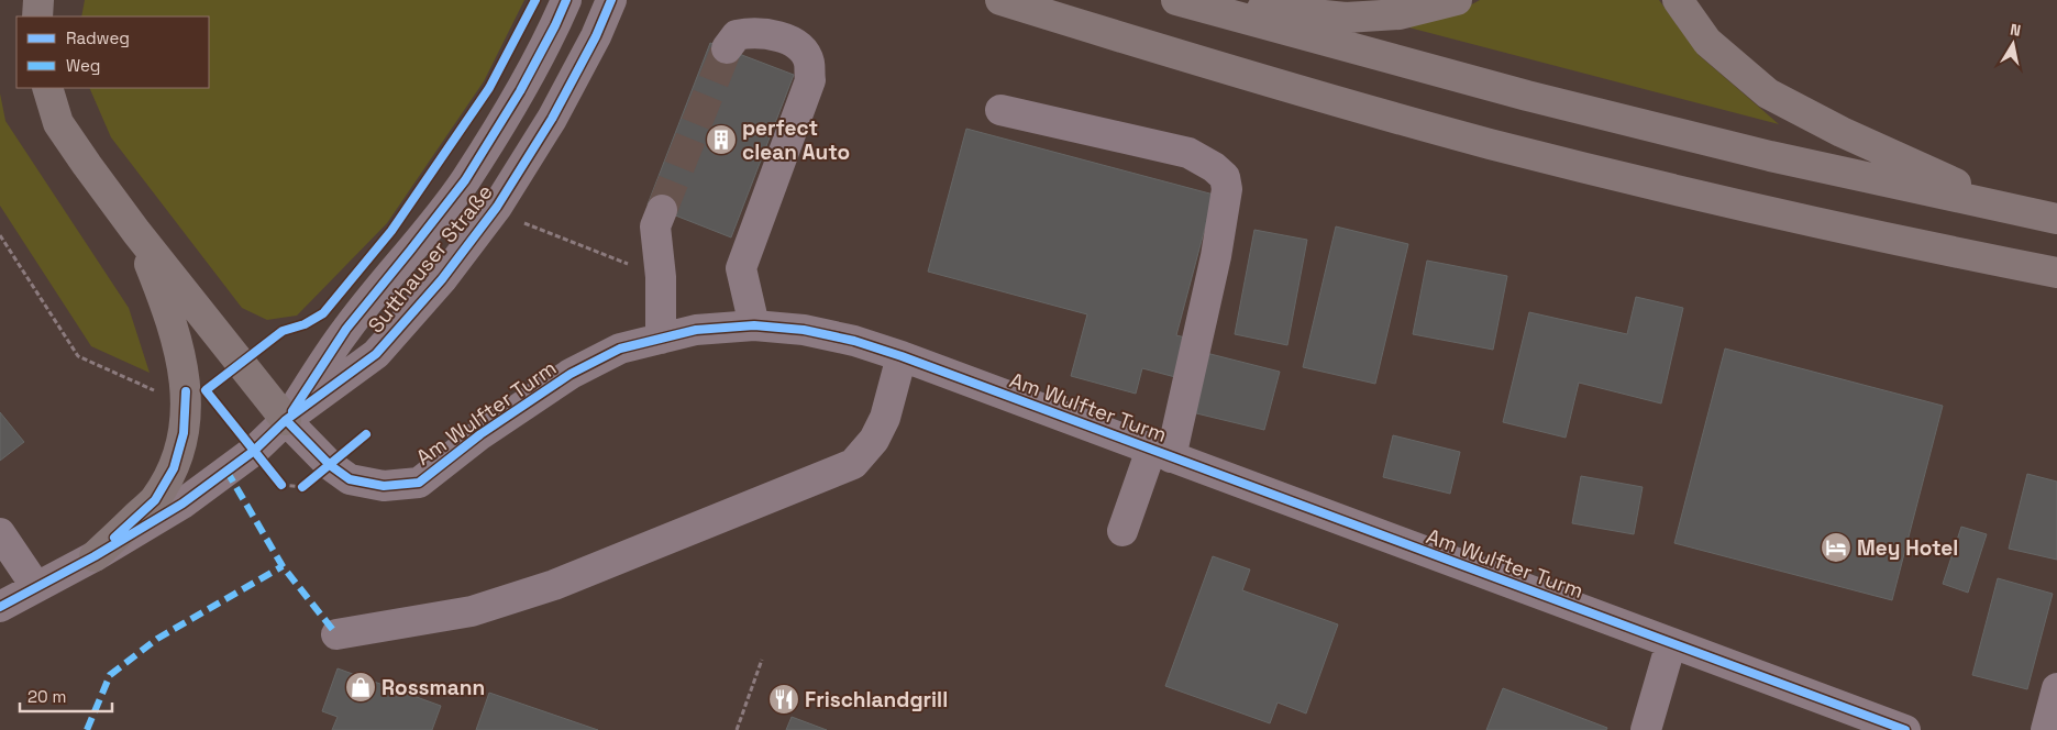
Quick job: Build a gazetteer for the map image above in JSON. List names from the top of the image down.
{
  "streets": {
    "street": ["Sutthauser Straße", "Am Wulfter Turm"]
  },
  "crossings": [
    ["Sutthauser Straße", "Am Wulfter Turm"]
  ],
  "places": {
    "building": ["perfect clean Auto"],
    "hotel": ["Mey Hotel"],
    "shop": ["Rossmann"],
    "restaurant": ["Frischlandgrill"]
  },
  "legend": ["Radweg", "Weg"],
  "scale_bar": "20 m",
  "north": "top"
}
